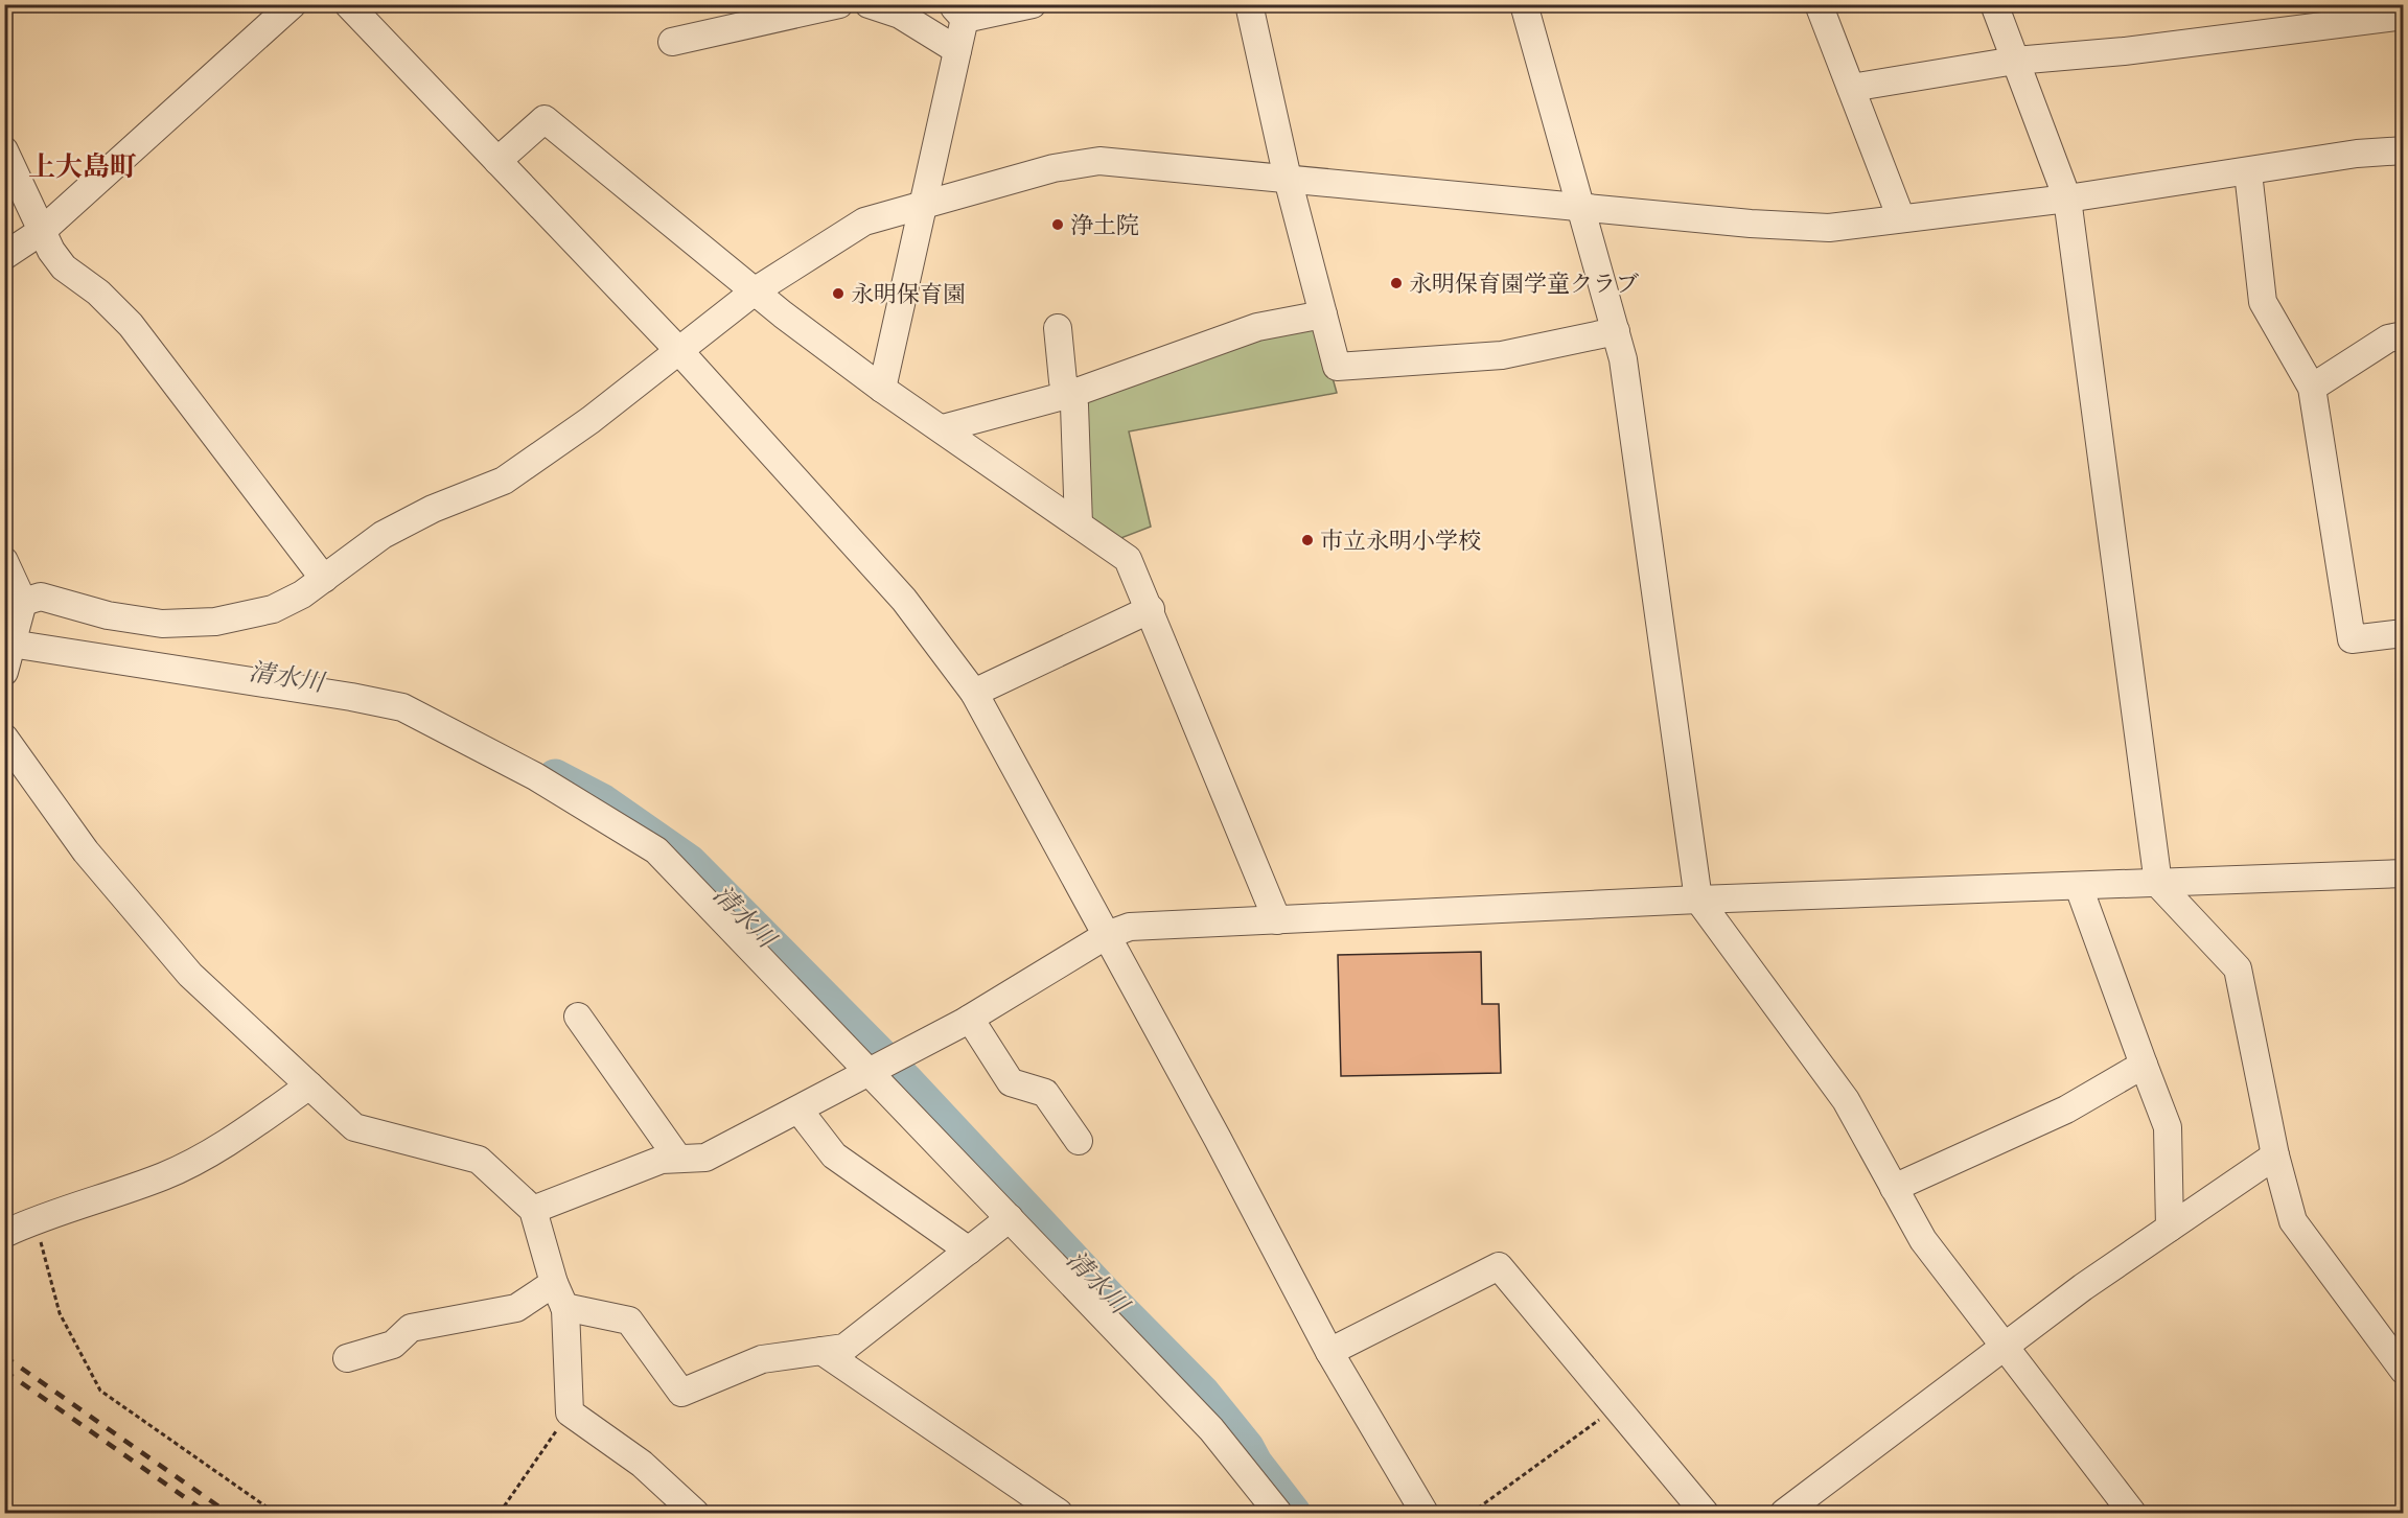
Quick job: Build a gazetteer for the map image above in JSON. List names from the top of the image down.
{
  "districts": ["上大島町"],
  "water": ["清水川"],
  "places": [
    "浄土院",
    "永明保育園学童クラブ",
    "永明保育園",
    "市立永明小学校"
  ]
}
